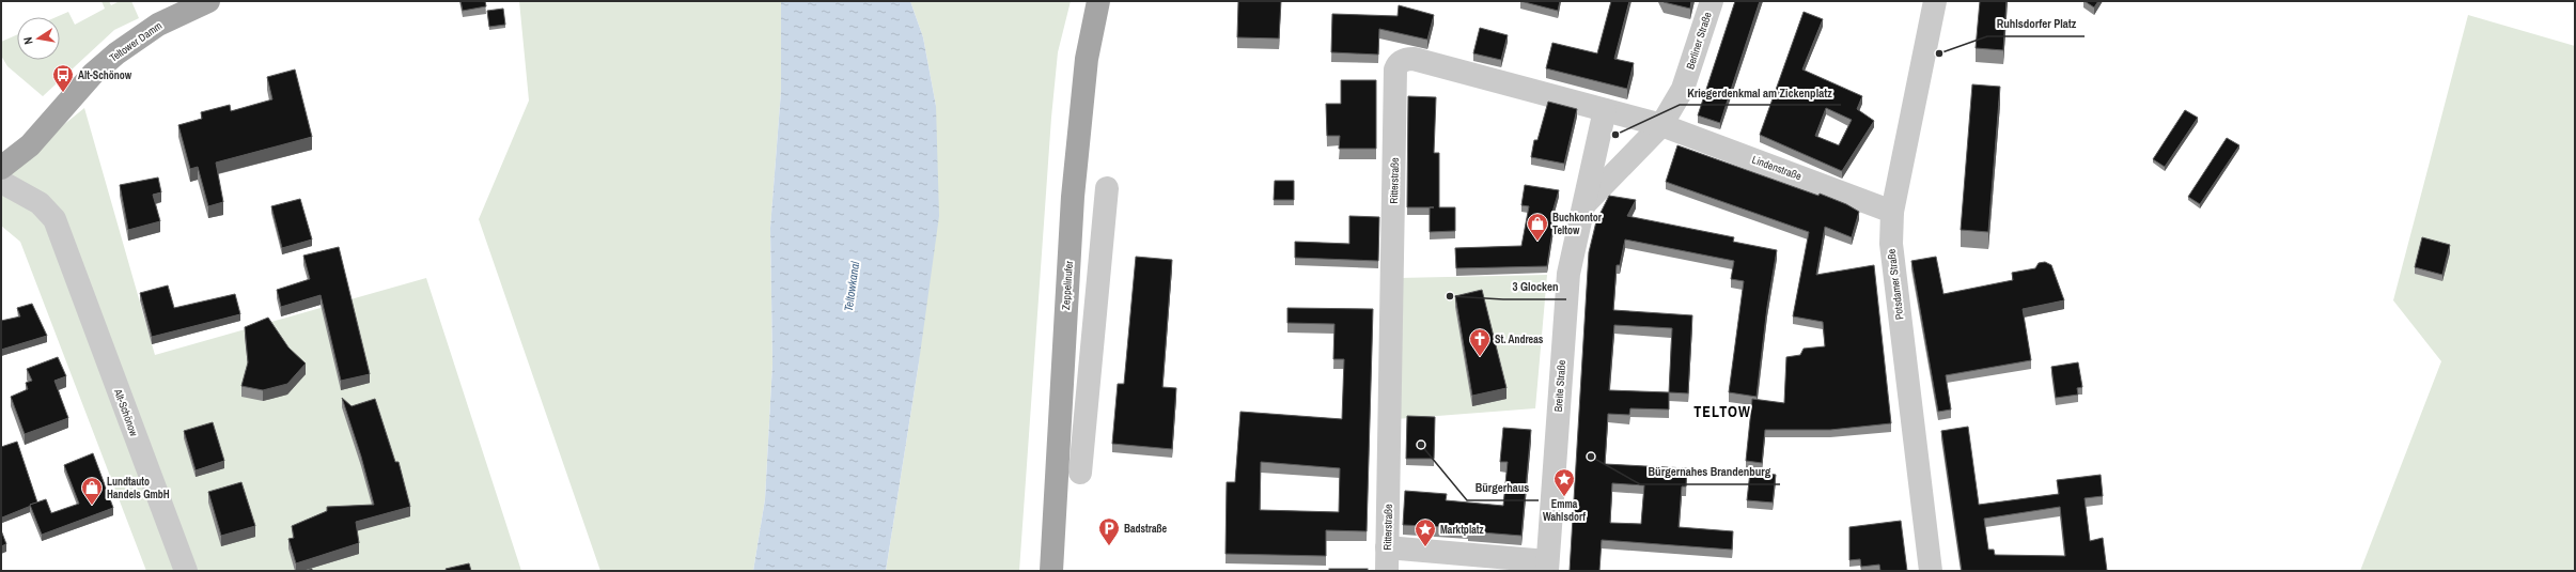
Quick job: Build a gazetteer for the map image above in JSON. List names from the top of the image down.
{
  "streets": {
    "main road": ["Teltower Damm", "Zeppelinufer"],
    "street": [
      "Berliner Straße",
      "Lindenstraße",
      "Ritterstraße",
      "Potsdamer Straße",
      "Breite Straße",
      "Alt-Schönow"
    ]
  },
  "crossings": [
    ["Berliner Straße", "Lindenstraße"],
    ["Berliner Straße", "Ritterstraße"],
    ["Lindenstraße", "Ritterstraße"],
    ["Lindenstraße", "Potsdamer Straße"],
    ["Ritterstraße", "Breite Straße"]
  ],
  "districts": ["TELTOW"],
  "water": ["Teltowkanal"],
  "places": {
    "other": [
      "Ruhlsdorfer Platz",
      "Kriegerdenkmal am Zickenplatz",
      "3 Glocken",
      "Bürgerhaus",
      "Bürgernahes Brandenburg"
    ],
    "bus stop": ["Alt-Schönow"],
    "shop": ["Buchkontor Teltow", "Lundtauto Handels GmbH"],
    "church": ["St. Andreas"],
    "place": ["Emma Wahlsdorf", "Marktplatz"],
    "parking": ["Badstraße"]
  },
  "north": "left"
}
